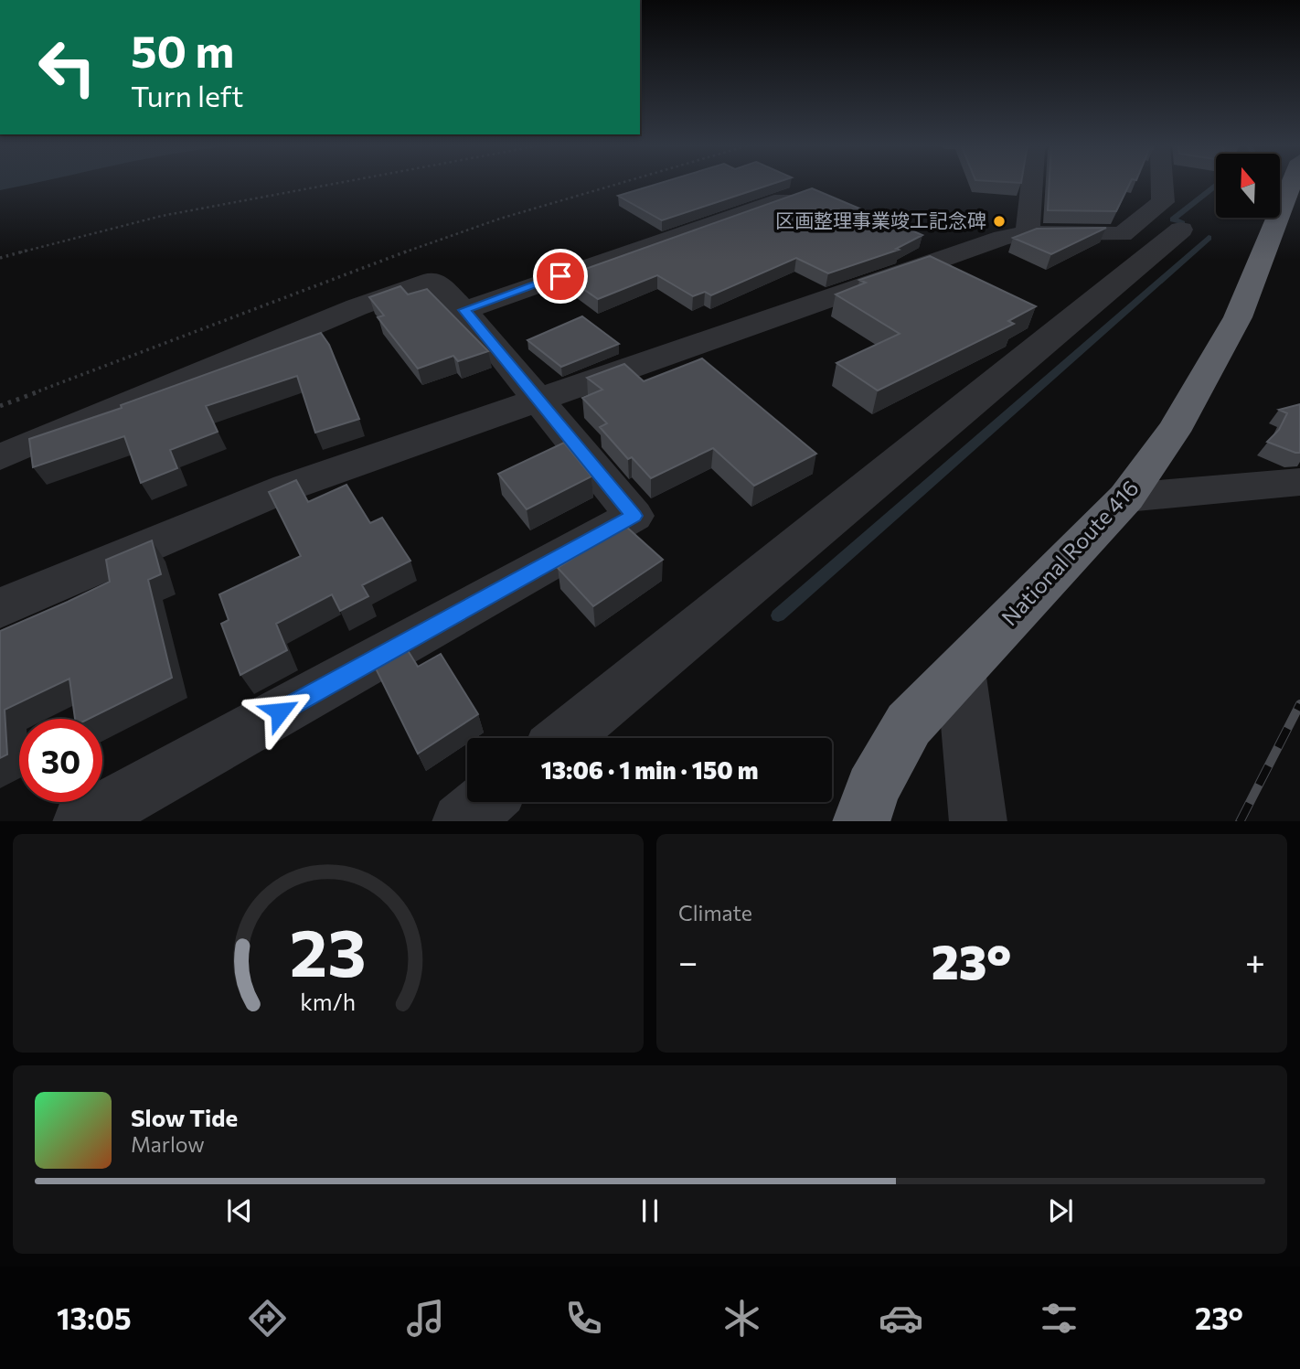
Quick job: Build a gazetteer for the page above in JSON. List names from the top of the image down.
{
  "streets": {
    "highway": ["National Route 416"]
  },
  "places": ["区画整理事業竣工記念碑"],
  "north": "top",
  "page": {
    "turn": ["50 m", "Turn left"],
    "limit": "30",
    "trip": "13:06 · 1 min · 150 m",
    "tile": "Climate",
    "heat": ["−", "23°", "+"],
    "song": ["Slow Tide", "Marlow"],
    "tabs": ["13:05", "23°"],
    "gauge": ["23", "km/h"]
  }
}
